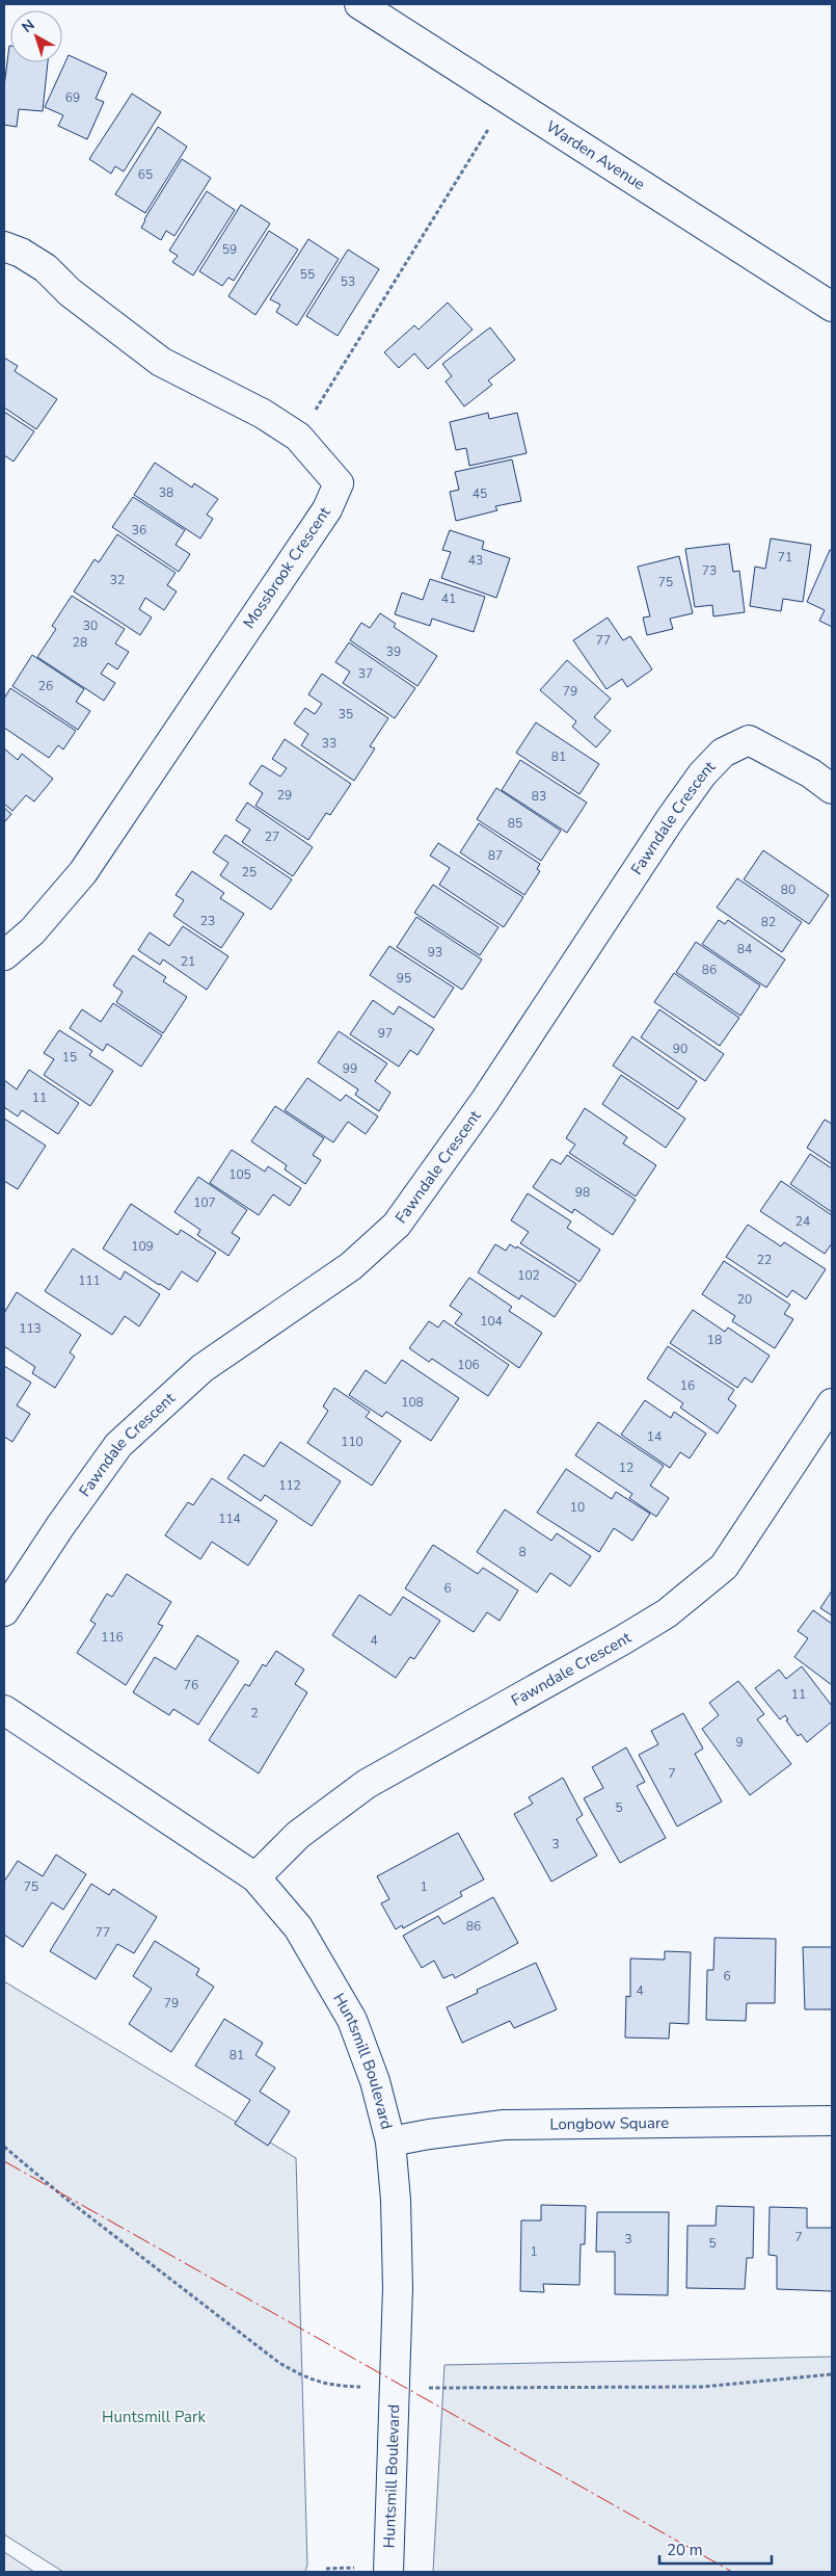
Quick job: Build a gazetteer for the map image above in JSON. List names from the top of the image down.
{
  "streets": {
    "street": [
      "Warden Avenue",
      "Mossbrook Crescent",
      "Fawndale Crescent",
      "Huntsmill Boulevard",
      "Longbow Square"
    ]
  },
  "crossings": [
    ["Fawndale Crescent", "Huntsmill Boulevard"],
    ["Huntsmill Boulevard", "Longbow Square"]
  ],
  "parks": ["Huntsmill Park"],
  "house_numbers": [
    "69",
    "65",
    "59",
    "55",
    "53",
    "38",
    "45",
    "36",
    "71",
    "43",
    "73",
    "32",
    "75",
    "41",
    "30",
    "77",
    "28",
    "39",
    "37",
    "26",
    "79",
    "35",
    "33",
    "81",
    "29",
    "83",
    "85",
    "27",
    "87",
    "25",
    "80",
    "23",
    "82",
    "84",
    "93",
    "21",
    "86",
    "95",
    "97",
    "90",
    "15",
    "99",
    "11",
    "105",
    "98",
    "107",
    "24",
    "109",
    "22",
    "102",
    "111",
    "20",
    "104",
    "113",
    "18",
    "106",
    "16",
    "108",
    "14",
    "110",
    "12",
    "112",
    "10",
    "114",
    "8",
    "6",
    "116",
    "4",
    "76",
    "11",
    "2",
    "9",
    "7",
    "5",
    "3",
    "75",
    "1",
    "86",
    "77",
    "6",
    "4",
    "79",
    "81",
    "7",
    "3",
    "5",
    "1"
  ],
  "scale_bar": "20 m",
  "north": "top left"
}
